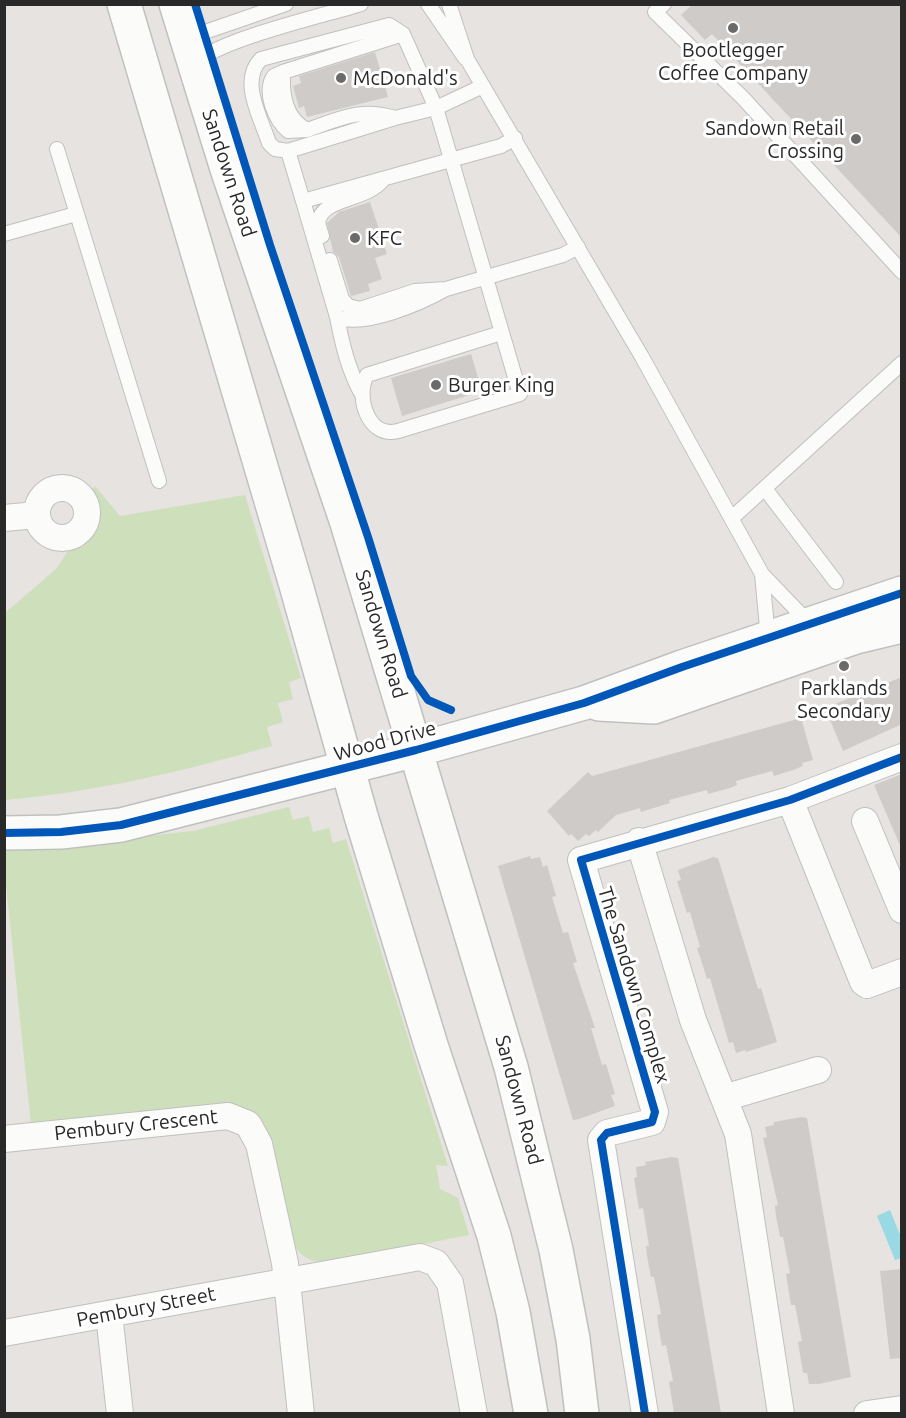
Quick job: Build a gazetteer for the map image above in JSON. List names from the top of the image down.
{
  "streets": {
    "main road": ["Sandown Road", "Wood Drive"],
    "street": ["The Sandown Complex", "Pembury Crescent", "Pembury Street"]
  },
  "crossings": [
    ["Sandown Road", "Wood Drive"],
    ["Pembury Crescent", "Pembury Street"]
  ],
  "places": [
    "Bootlegger Coffee Company",
    "McDonald's",
    "Sandown Retail Crossing",
    "KFC",
    "Burger King",
    "Parklands Secondary"
  ]
}
